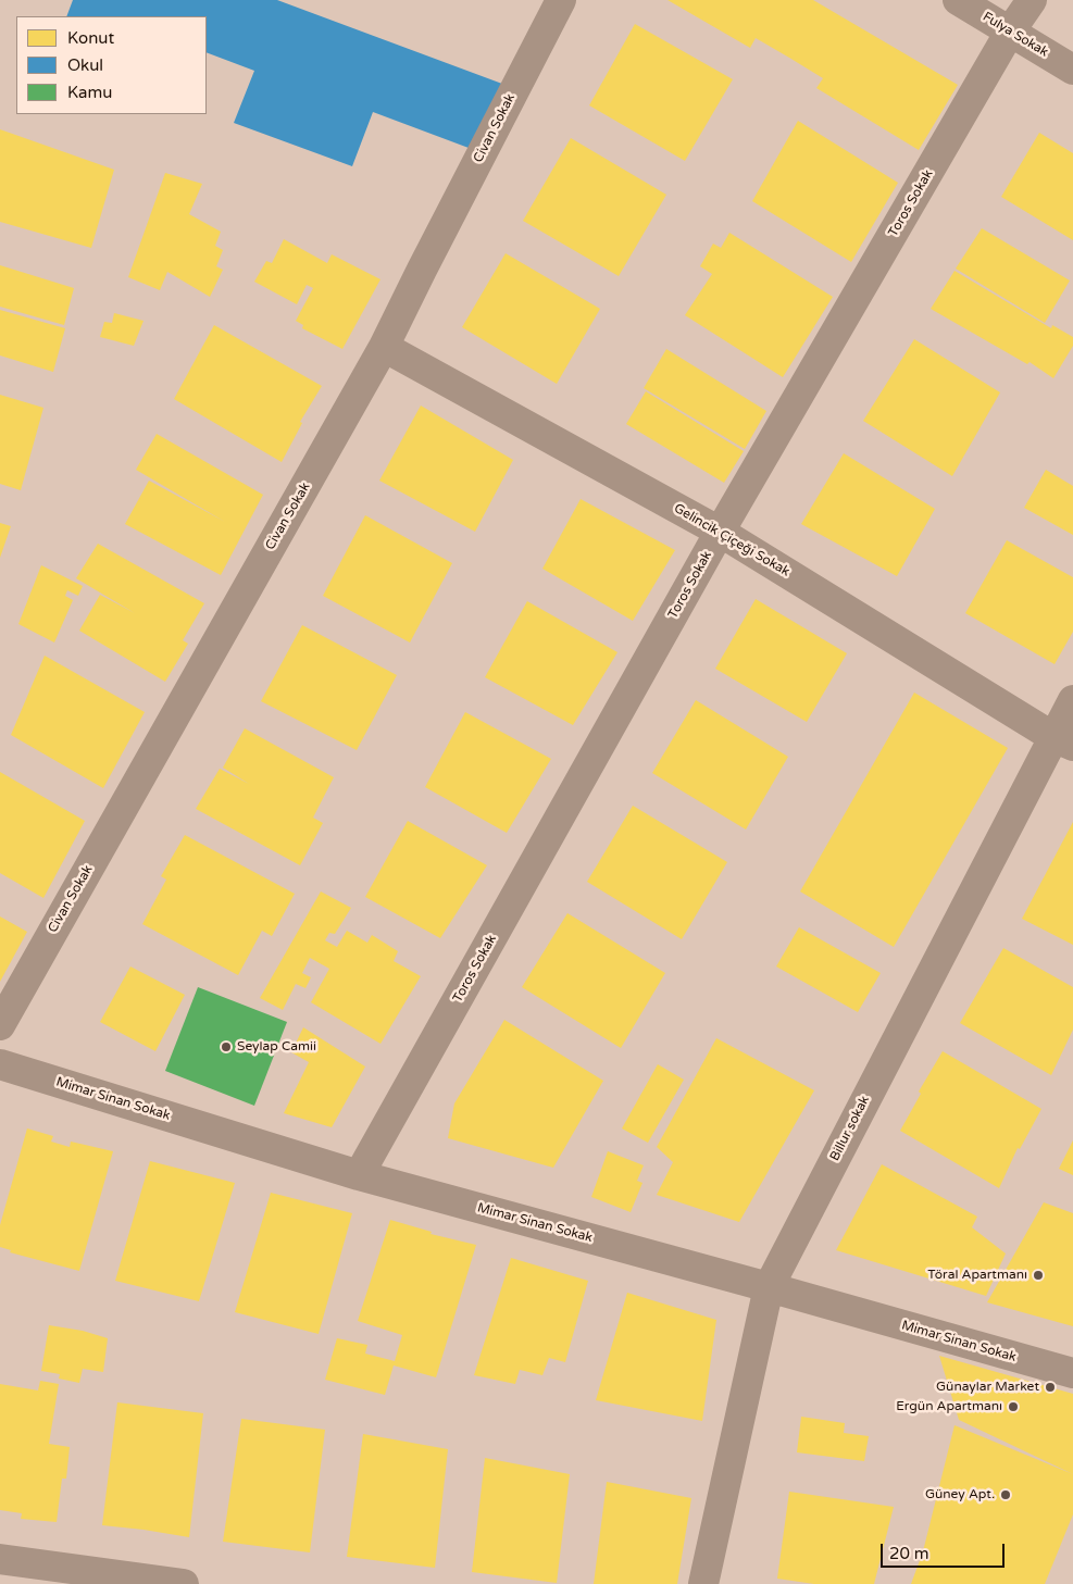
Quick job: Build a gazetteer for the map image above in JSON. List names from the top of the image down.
{
  "streets": {
    "street": [
      "Fulya Sokak",
      "Civan Sokak",
      "Toros Sokak",
      "Gelincik Çiçeği Sokak",
      "Mimar Sinan Sokak",
      "Billur sokak"
    ]
  },
  "crossings": [
    ["Fulya Sokak", "Toros Sokak"],
    ["Civan Sokak", "Gelincik Çiçeği Sokak"],
    ["Toros Sokak", "Gelincik Çiçeği Sokak"],
    ["Toros Sokak", "Mimar Sinan Sokak"],
    ["Gelincik Çiçeği Sokak", "Billur sokak"],
    ["Mimar Sinan Sokak", "Billur sokak"]
  ],
  "places": [
    "Seylap Camii",
    "Töral Apartmanı",
    "Günaylar Market",
    "Ergün Apartmanı",
    "Güney Apt."
  ],
  "legend": ["Konut", "Okul", "Kamu"],
  "scale_bar": "20 m"
}
